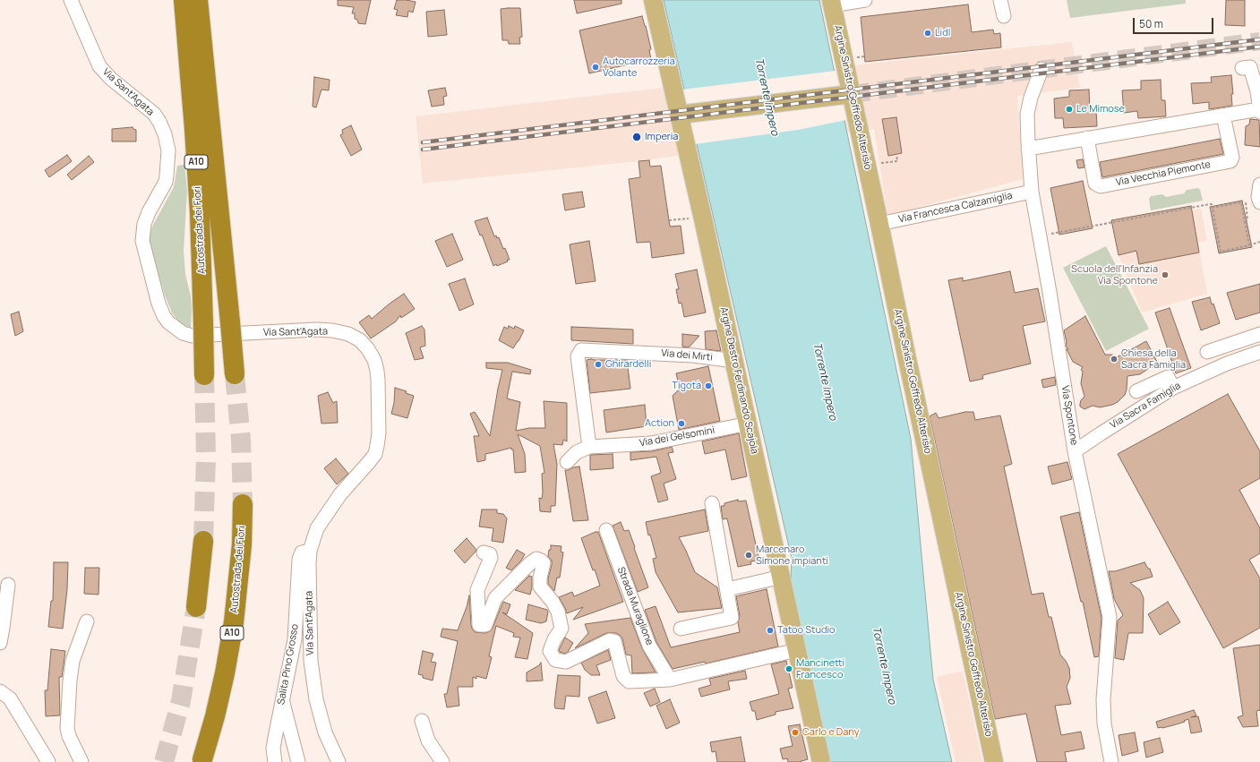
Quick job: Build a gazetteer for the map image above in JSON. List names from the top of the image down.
{
  "streets": {
    "highway": ["A10", "Autostrada dei Fiori"],
    "main road": ["Argine Sinistro Goffredo Alterisio", "Argine Destro Ferdinando Scajola"],
    "street": [
      "Via Sant'Agata",
      "Via Vecchia Piemonte",
      "Via Francesca Calzamiglia",
      "Via dei Mirti",
      "Via Sacra Famiglia",
      "Via Spontone",
      "Via dei Gelsomini",
      "Strada Muraglione",
      "Salita Pino Grosso"
    ]
  },
  "crossings": [
    ["Via Sant'Agata", "Salita Pino Grosso"],
    ["Argine Sinistro Goffredo Alterisio", "Via Francesca Calzamiglia"],
    ["Via Francesca Calzamiglia", "Via Spontone"],
    ["Via dei Mirti", "Argine Destro Ferdinando Scajola"],
    ["Via dei Mirti", "Via dei Gelsomini"],
    ["Argine Destro Ferdinando Scajola", "Via dei Gelsomini"],
    ["Via Sacra Famiglia", "Via Spontone"]
  ],
  "water": ["Torrente Impero"],
  "places": [
    "Lidl",
    "Autocarrozzeria Volante",
    "Le Mimose",
    "Imperia",
    "Scuola dell'Infanzia Via Spontone",
    "Chiesa della Sacra Famiglia",
    "Ghirardelli",
    "Tigotà",
    "Action",
    "Marcenaro Simone impianti",
    "Tatoo Studio",
    "Mancinetti Francesco",
    "Carlo e Dany"
  ],
  "scale_bar": "50 m"
}
